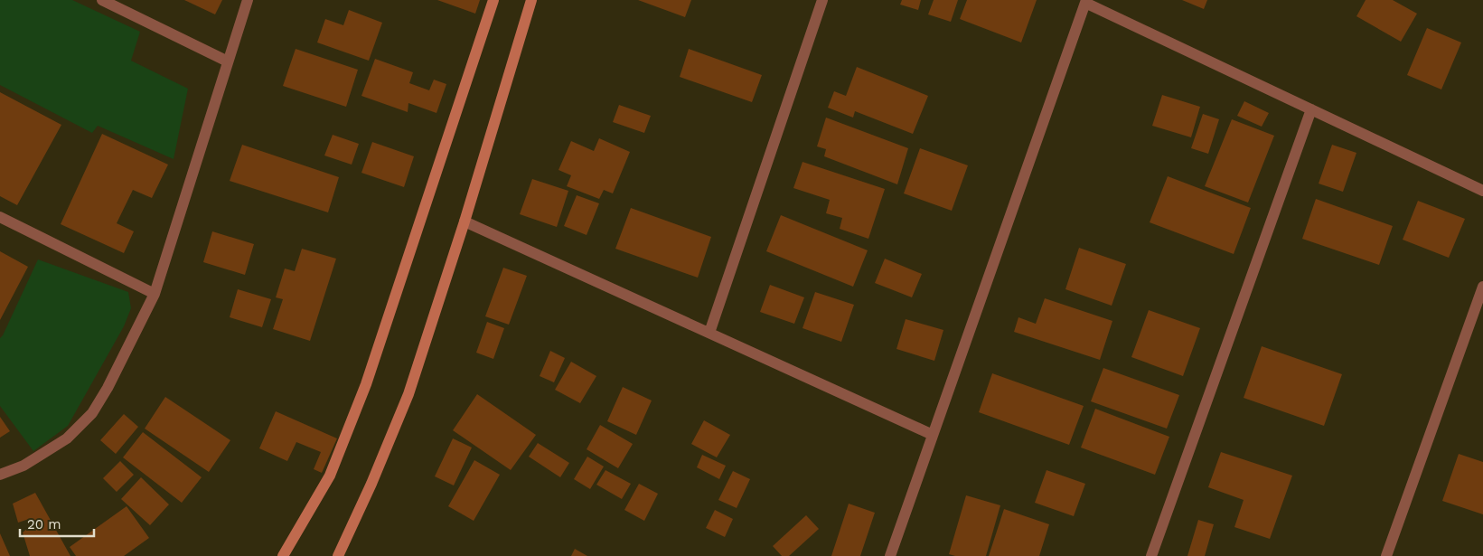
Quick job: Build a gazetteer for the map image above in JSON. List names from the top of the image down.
{
  "scale_bar": "20 m"
}
